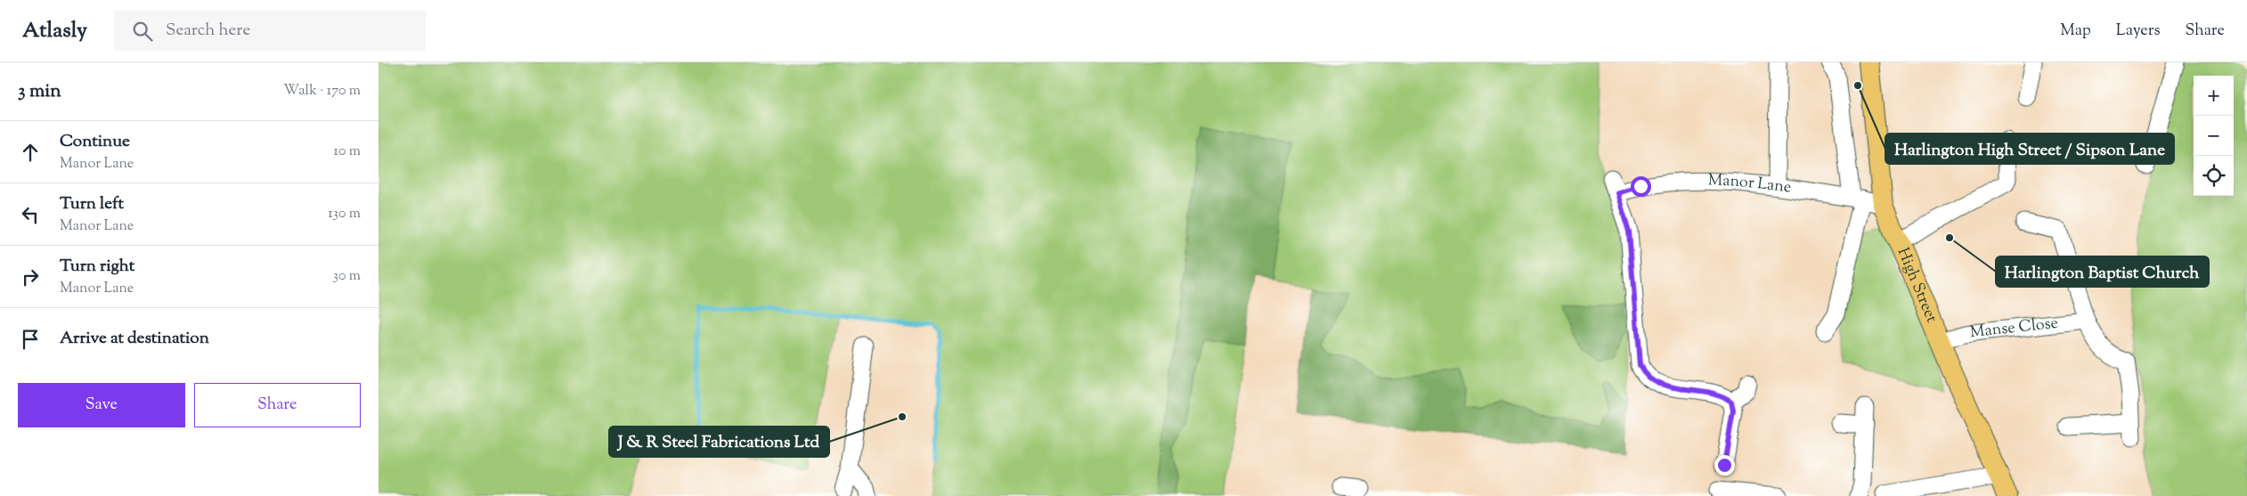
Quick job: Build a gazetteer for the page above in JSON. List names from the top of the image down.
{
  "streets": {
    "main road": ["High Street"],
    "street": ["Manor Lane", "Manse Close"]
  },
  "crossings": [
    ["Manor Lane", "High Street"],
    ["High Street", "Manse Close"]
  ],
  "places": ["Harlington High Street / Sipson Lane", "Harlington Baptist Church", "J & R Steel Fabrications Ltd"],
  "page": {
    "header": "Atlasly",
    "search": "Search here",
    "nav": ["Map", "Layers", "Share"],
    "heading": ["3 min", "Walk · 170 m"],
    "map_buttons": ["+", "−"],
    "list": [
      ["Continue", "Manor Lane", "10 m"],
      ["Turn left", "Manor Lane", "130 m"],
      ["Turn right", "Manor Lane", "30 m"],
      "Arrive at destination"
    ],
    "buttons": ["Save", "Share"]
  }
}
